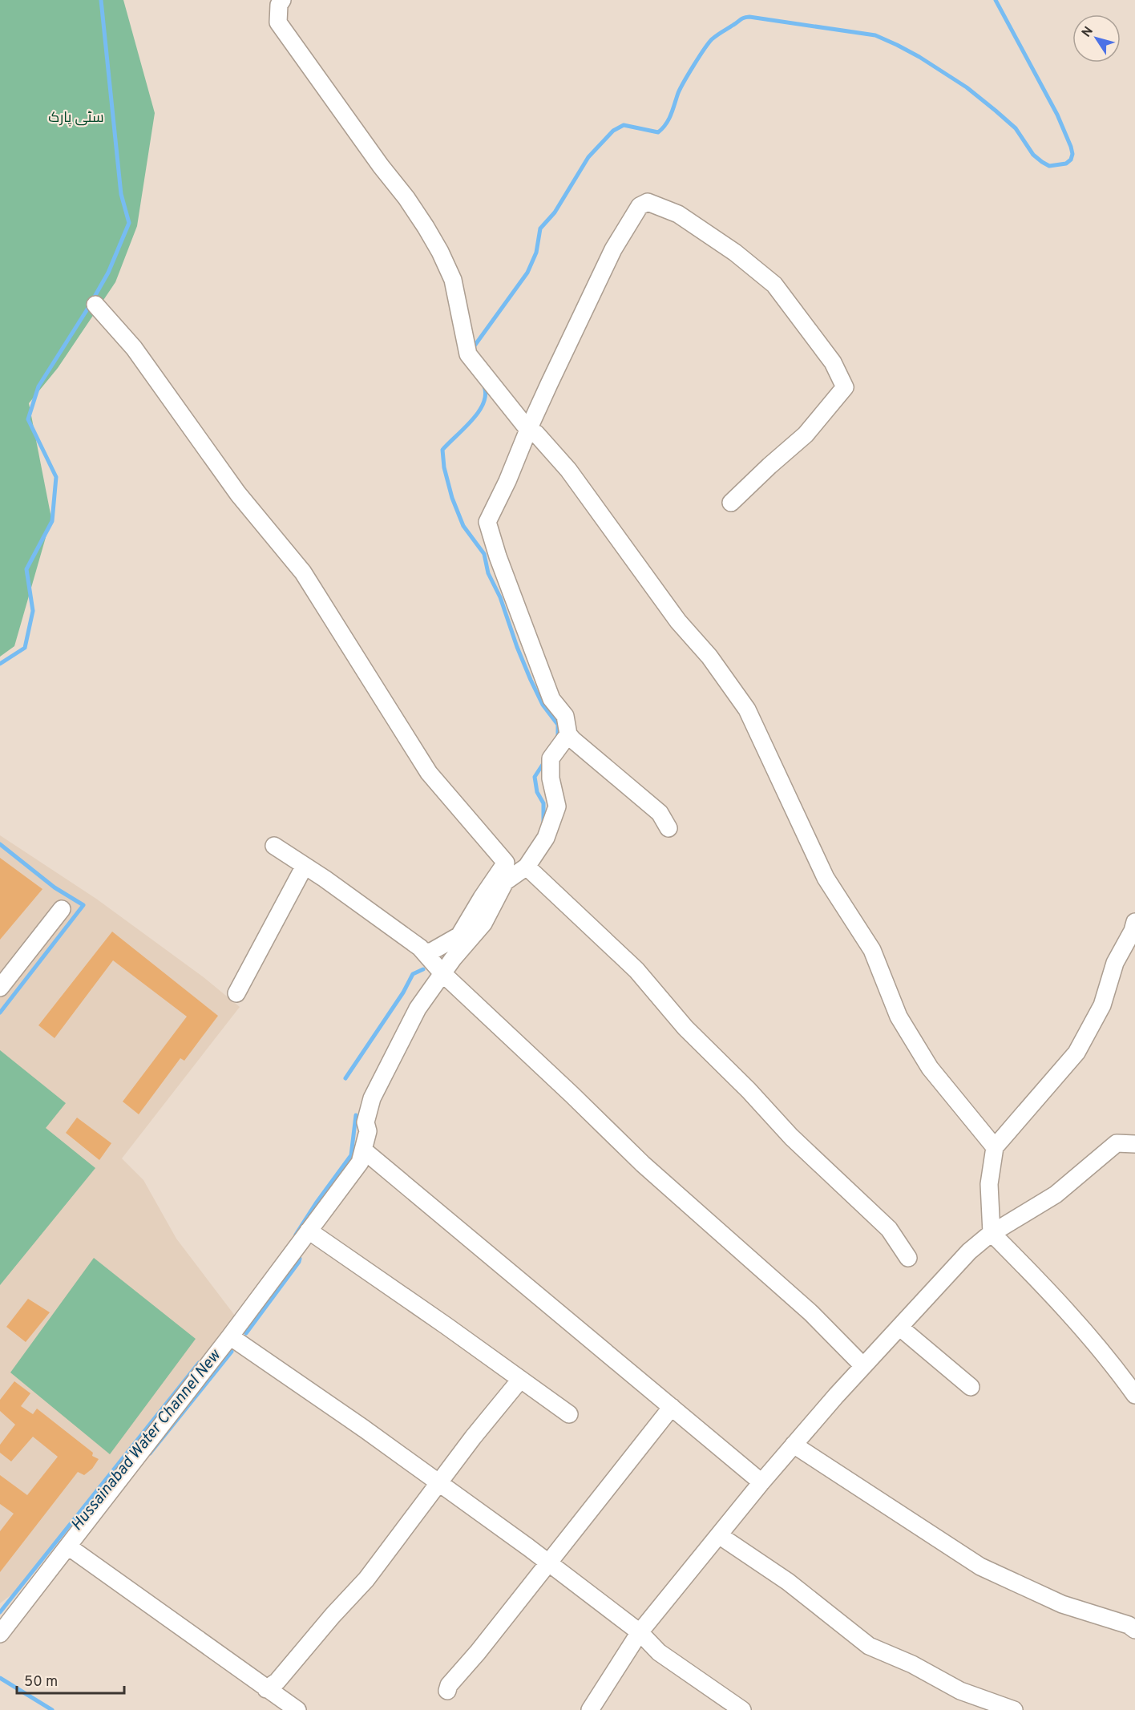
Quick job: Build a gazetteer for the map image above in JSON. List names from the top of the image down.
{
  "water": ["Hussainabad Water Channel New"],
  "parks": ["سٹی پارک"],
  "scale_bar": "50 m",
  "north": "top left"
}
